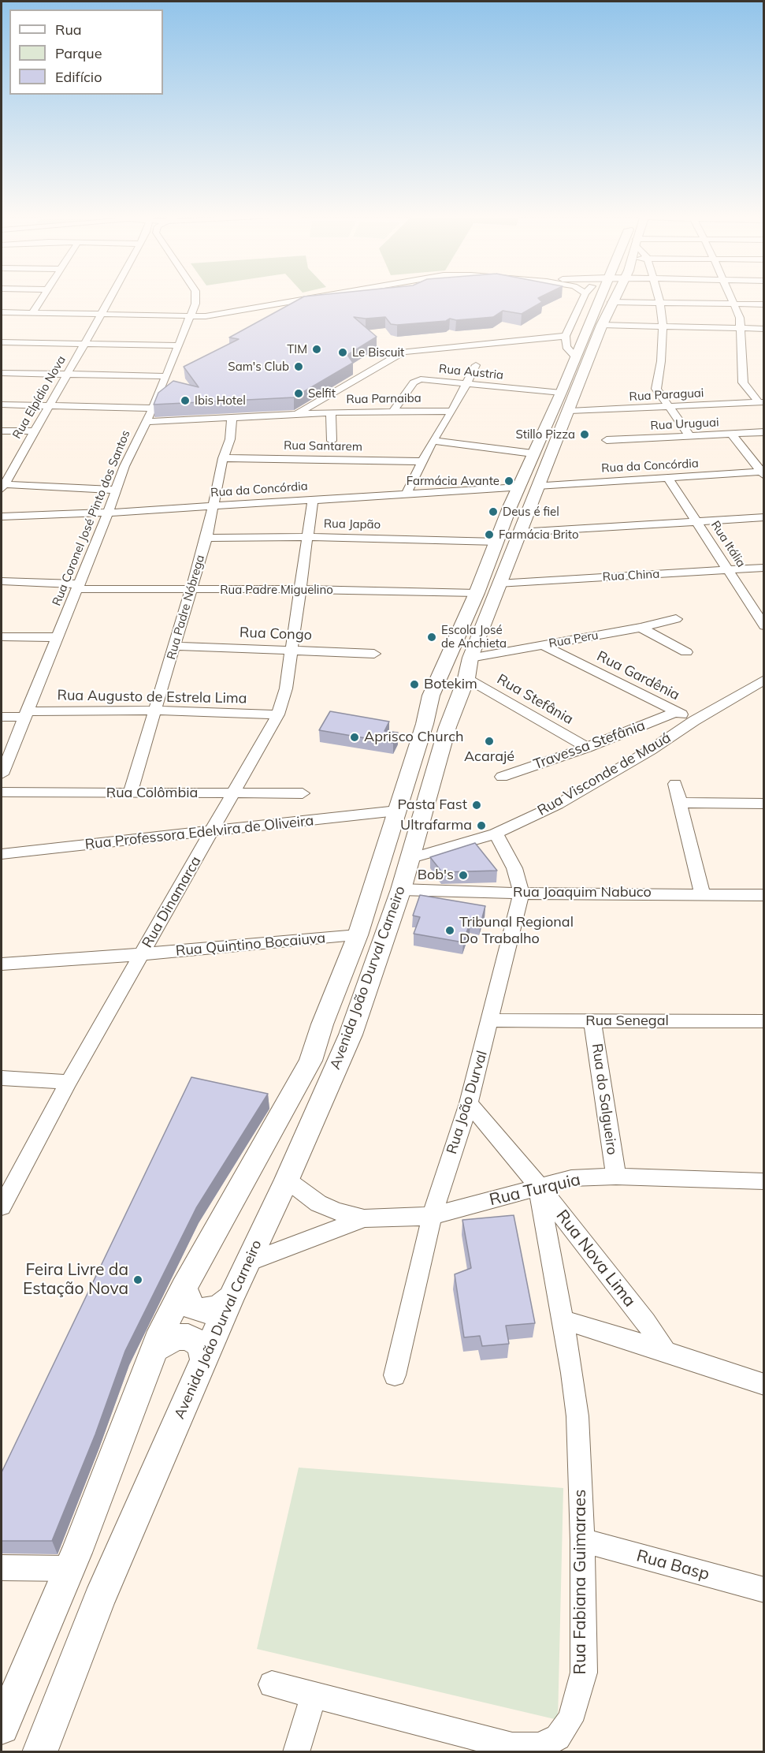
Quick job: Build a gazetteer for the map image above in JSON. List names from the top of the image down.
{
  "streets": {
    "main road": ["Avenida João Durval Carneiro"],
    "street": [
      "Rua Austria",
      "Rua Paraguai",
      "Rua Elpídio Nova",
      "Rua Parnaiba",
      "Rua Uruguai",
      "Rua Santarem",
      "Rua da Concórdia",
      "Rua Coronel José Pinto dos Santos",
      "Rua Japão",
      "Rua Itália",
      "Rua China",
      "Rua Padre Miguelino",
      "Rua Padre Nóbrega",
      "Rua Congo",
      "Rua Peru",
      "Rua Gardênia",
      "Rua Augusto de Estrela Lima",
      "Rua Stefânia",
      "Travessa Stefânia",
      "Rua Visconde de Mauá",
      "Rua Colômbia",
      "Rua Professora Edelvira de Oliveira",
      "Rua Joaquim Nabuco",
      "Rua Dinamarca",
      "Rua Quintino Bocaiuva",
      "Rua Senegal",
      "Rua do Salgueiro",
      "Rua João Durval",
      "Rua Turquia",
      "Rua Nova Lima",
      "Rua Basp",
      "Rua Fabiana Guimaraes"
    ]
  },
  "crossings": [
    ["Rua Austria", "Rua Paraguai"],
    ["Rua Austria", "Rua Parnaiba"],
    ["Rua Austria", "Avenida João Durval Carneiro"],
    ["Rua Paraguai", "Avenida João Durval Carneiro"],
    ["Rua Parnaiba", "Rua Coronel José Pinto dos Santos"],
    ["Rua Parnaiba", "Rua Padre Nóbrega"],
    ["Rua Santarem", "Rua Padre Nóbrega"],
    ["Rua da Concórdia", "Rua Coronel José Pinto dos Santos"],
    ["Rua da Concórdia", "Rua Itália"],
    ["Rua da Concórdia", "Rua Padre Nóbrega"],
    ["Rua da Concórdia", "Rua Dinamarca"],
    ["Rua da Concórdia", "Avenida João Durval Carneiro"],
    ["Rua Coronel José Pinto dos Santos", "Rua Padre Miguelino"],
    ["Rua Coronel José Pinto dos Santos", "Rua Augusto de Estrela Lima"],
    ["Rua Japão", "Rua Padre Nóbrega"],
    ["Rua Japão", "Rua Dinamarca"],
    ["Rua Japão", "Avenida João Durval Carneiro"],
    ["Rua Itália", "Rua China"],
    ["Rua China", "Avenida João Durval Carneiro"],
    ["Rua Padre Miguelino", "Rua Padre Nóbrega"],
    ["Rua Padre Miguelino", "Rua Dinamarca"],
    ["Rua Padre Miguelino", "Avenida João Durval Carneiro"],
    ["Rua Padre Nóbrega", "Rua Congo"],
    ["Rua Padre Nóbrega", "Rua Augusto de Estrela Lima"],
    ["Rua Padre Nóbrega", "Rua Colômbia"],
    ["Rua Congo", "Rua Dinamarca"],
    ["Rua Peru", "Rua Gardênia"],
    ["Rua Peru", "Rua Stefânia"],
    ["Rua Peru", "Avenida João Durval Carneiro"],
    ["Rua Gardênia", "Travessa Stefânia"],
    ["Rua Gardênia", "Rua Visconde de Mauá"],
    ["Rua Augusto de Estrela Lima", "Rua Dinamarca"],
    ["Rua Stefânia", "Travessa Stefânia"],
    ["Rua Stefânia", "Avenida João Durval Carneiro"],
    ["Rua Visconde de Mauá", "Avenida João Durval Carneiro"],
    ["Rua Visconde de Mauá", "Rua João Durval"],
    ["Rua Colômbia", "Rua Dinamarca"],
    ["Rua Professora Edelvira de Oliveira", "Rua Dinamarca"],
    ["Rua Professora Edelvira de Oliveira", "Avenida João Durval Carneiro"],
    ["Rua Joaquim Nabuco", "Avenida João Durval Carneiro"],
    ["Rua Joaquim Nabuco", "Rua João Durval"],
    ["Rua Dinamarca", "Rua Quintino Bocaiuva"],
    ["Rua Quintino Bocaiuva", "Avenida João Durval Carneiro"],
    ["Avenida João Durval Carneiro", "Rua Turquia"],
    ["Rua Senegal", "Rua do Salgueiro"],
    ["Rua Senegal", "Rua João Durval"],
    ["Rua do Salgueiro", "Rua Turquia"],
    ["Rua João Durval", "Rua Turquia"],
    ["Rua João Durval", "Rua Nova Lima"],
    ["Rua Turquia", "Rua Nova Lima"],
    ["Rua Turquia", "Rua Fabiana Guimaraes"],
    ["Rua Nova Lima", "Rua Fabiana Guimaraes"],
    ["Rua Basp", "Rua Fabiana Guimaraes"]
  ],
  "places": [
    "TIM",
    "Le Biscuit",
    "Sam's Club",
    "Selfit",
    "Ibis Hotel",
    "Stillo Pizza",
    "Farmácia Avante",
    "Deus é fiel",
    "Farmácia Brito",
    "Escola José de Anchieta",
    "Botekim",
    "Aprisco Church",
    "Acarajé",
    "Pasta Fast",
    "Ultrafarma",
    "Bob's",
    "Tribunal Regional Do Trabalho",
    "Feira Livre da Estação Nova"
  ],
  "legend": ["Rua", "Parque", "Edifício"]
}
